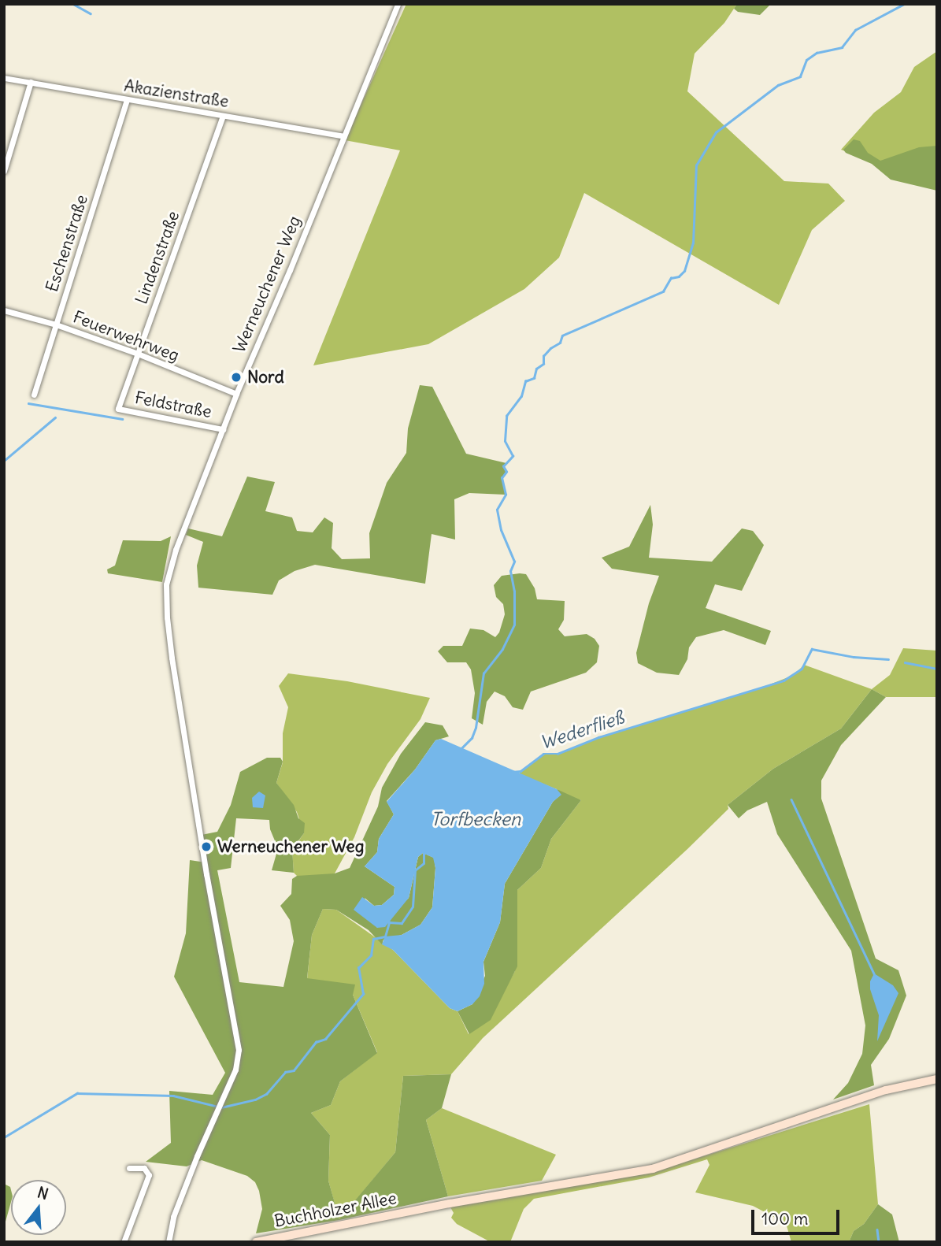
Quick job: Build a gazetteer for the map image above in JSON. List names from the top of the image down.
{
  "streets": {
    "street": [
      "Akazienstraße",
      "Eschenstraße",
      "Lindenstraße",
      "Werneuchener Weg",
      "Feuerwehrweg",
      "Feldstraße",
      "Buchholzer Allee"
    ]
  },
  "crossings": [
    ["Akazienstraße", "Eschenstraße"],
    ["Akazienstraße", "Lindenstraße"],
    ["Akazienstraße", "Werneuchener Weg"],
    ["Eschenstraße", "Feuerwehrweg"],
    ["Lindenstraße", "Feuerwehrweg"],
    ["Lindenstraße", "Feldstraße"],
    ["Werneuchener Weg", "Feuerwehrweg"],
    ["Werneuchener Weg", "Feldstraße"]
  ],
  "water": ["Wederfließ", "Torfbecken"],
  "places": ["Nord", "Werneuchener Weg"],
  "scale_bar": "100 m",
  "north": "top"
}
